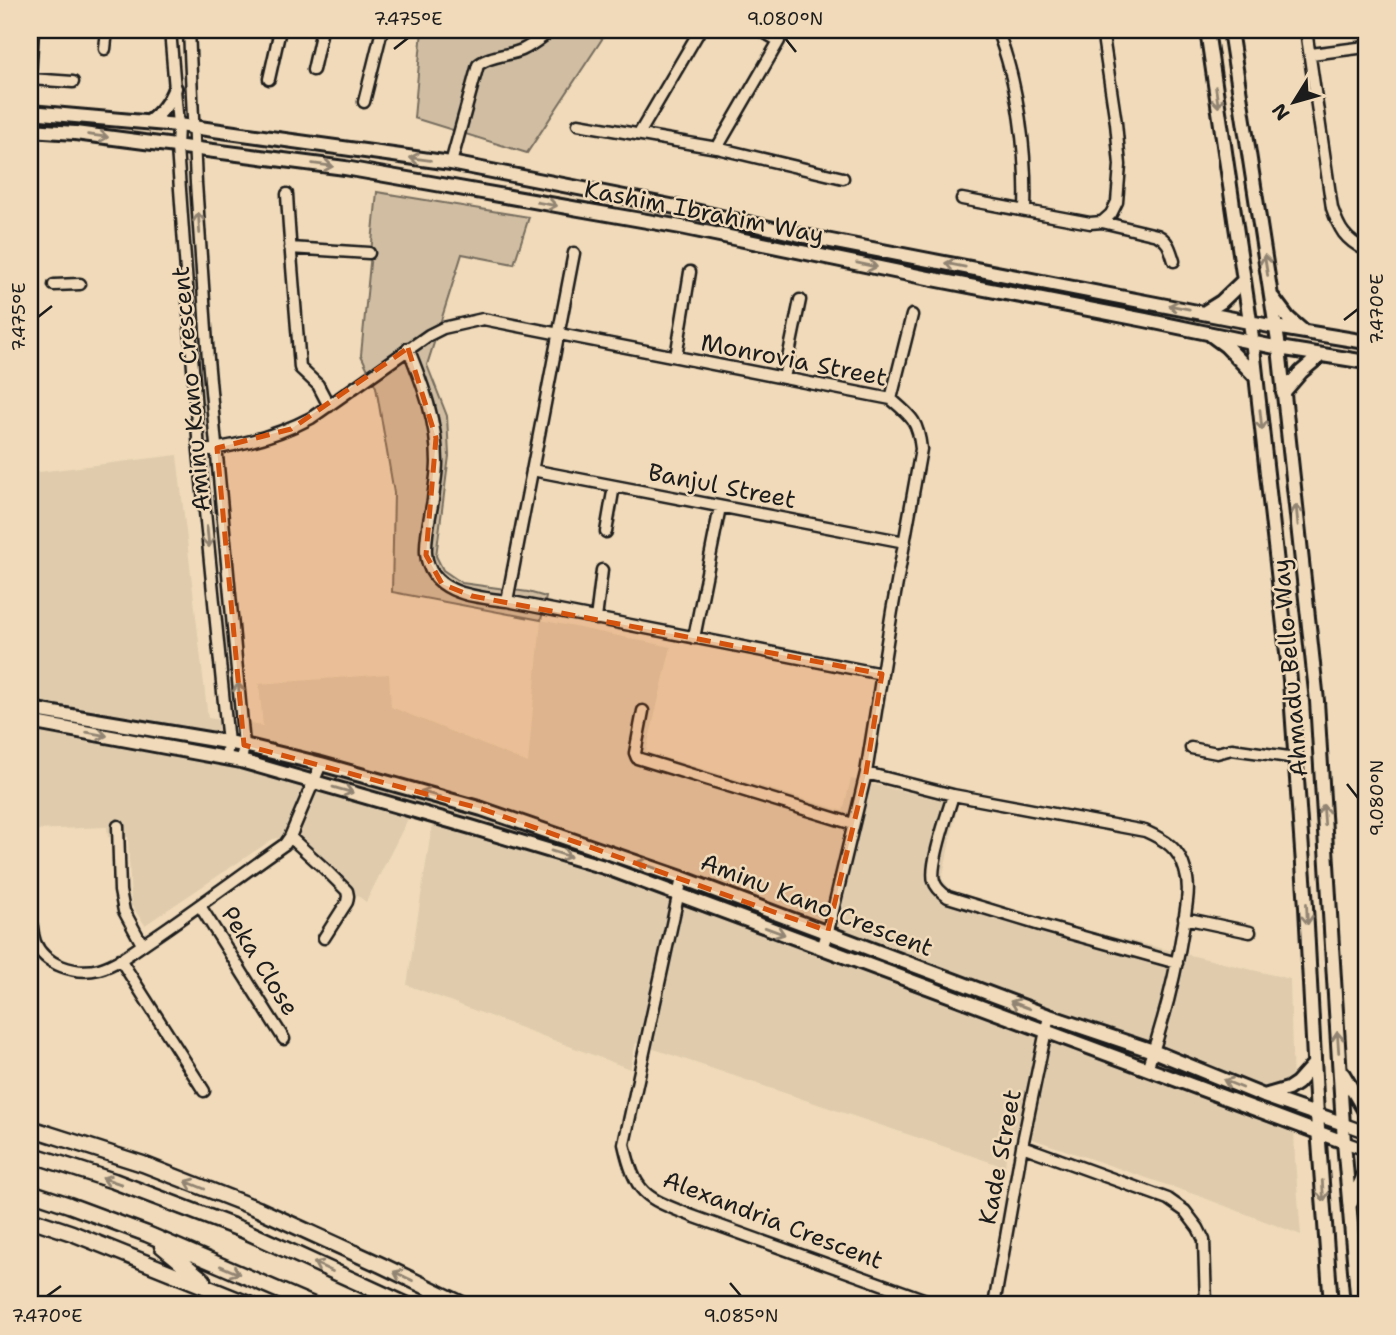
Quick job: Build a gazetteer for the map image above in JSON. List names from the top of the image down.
{
  "streets": {
    "main road": ["Kashim Ibrahim Way", "Aminu Kano Crescent", "Ahmadu Bello Way"],
    "street": [
      "Monrovia Street",
      "Banjul Street",
      "Peka Close",
      "Kade Street",
      "Alexandria Crescent"
    ]
  },
  "crossings": [
    ["Kashim Ibrahim Way", "Aminu Kano Crescent"],
    ["Kashim Ibrahim Way", "Ahmadu Bello Way"],
    ["Monrovia Street", "Aminu Kano Crescent"],
    ["Monrovia Street", "Banjul Street"],
    ["Aminu Kano Crescent", "Ahmadu Bello Way"],
    ["Aminu Kano Crescent", "Kade Street"],
    ["Aminu Kano Crescent", "Alexandria Crescent"]
  ],
  "north": "bottom left",
  "coordinates": [
    "7.475°E",
    "9.080°N",
    "7.470°E",
    "9.085°N"
  ]
}
